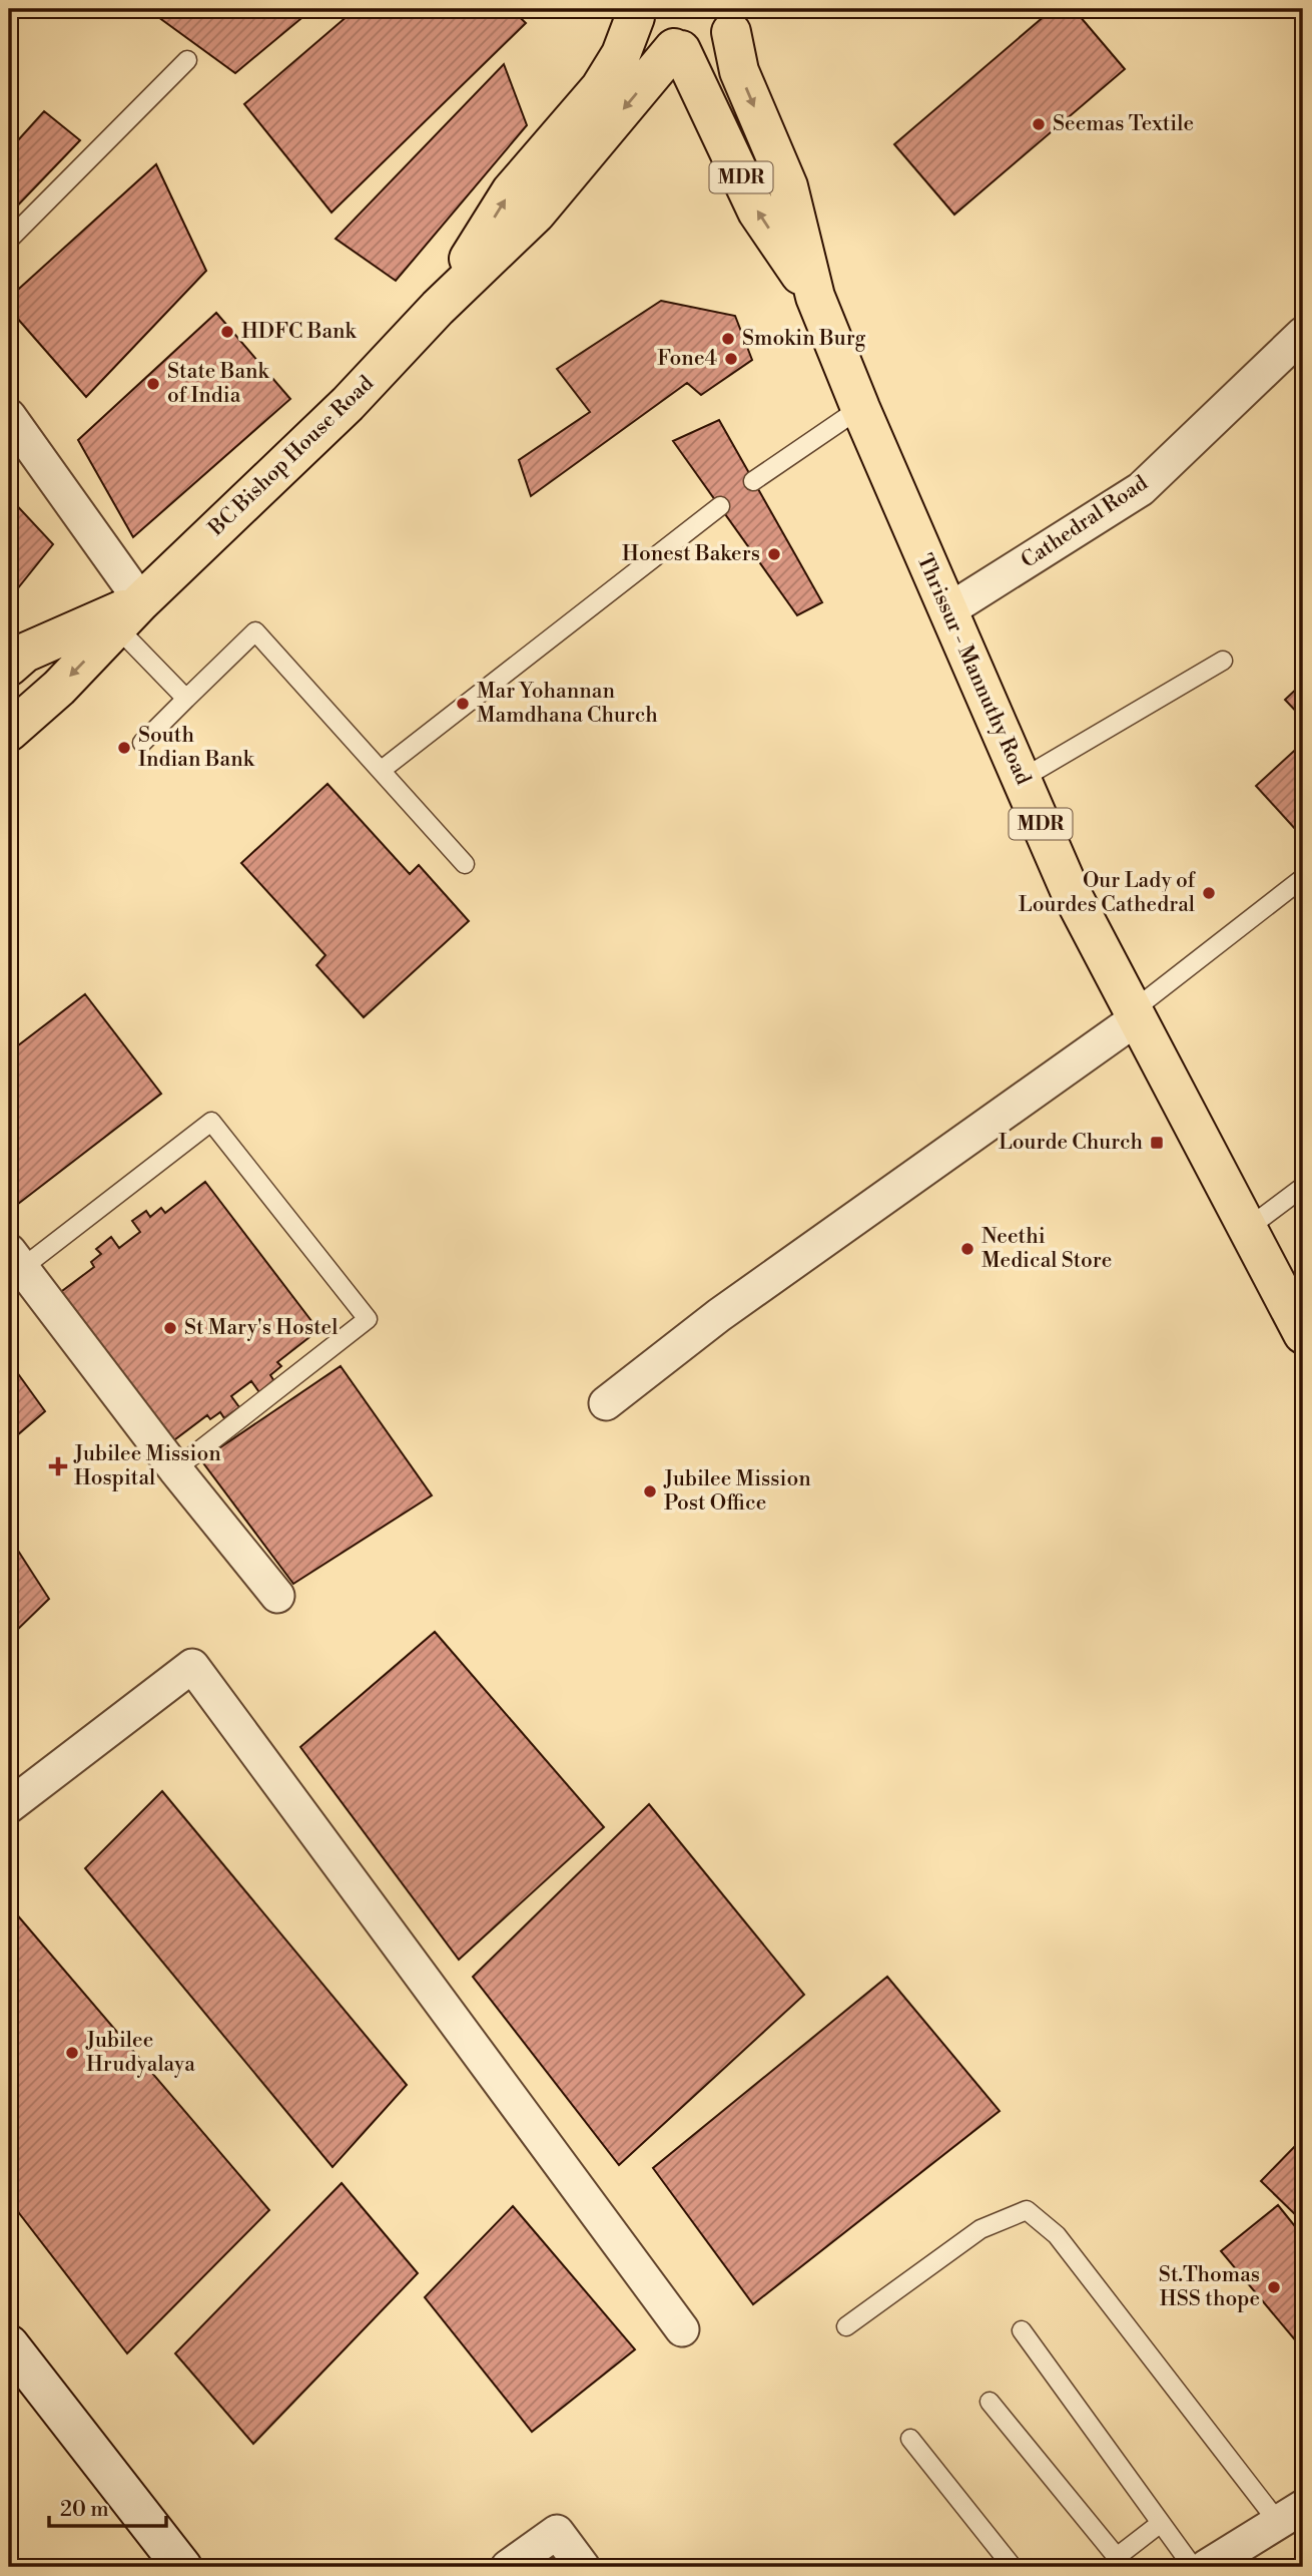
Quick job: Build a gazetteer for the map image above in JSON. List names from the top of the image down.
{
  "streets": {
    "main road": ["MDR", "BC Bishop House Road", "Thrissur - Mannuthy Road"],
    "street": ["Cathedral Road"]
  },
  "crossings": [
    ["MDR", "Thrissur - Mannuthy Road"],
    ["Cathedral Road", "Thrissur - Mannuthy Road"]
  ],
  "places": {
    "other": [
      "Seemas Textile",
      "HDFC Bank",
      "Smokin Burg",
      "Fone4",
      "State Bank of India",
      "Honest Bakers",
      "Mar Yohannan Mamdhana Church",
      "South Indian Bank",
      "Our Lady of Lourdes Cathedral",
      "Neethi Medical Store",
      "St Mary's Hostel",
      "Jubilee Mission Post Office",
      "Jubilee Hrudyalaya",
      "St.Thomas HSS thope"
    ],
    "transit": ["Lourde Church"],
    "health": ["Jubilee Mission Hospital"]
  },
  "scale_bar": "20 m"
}
